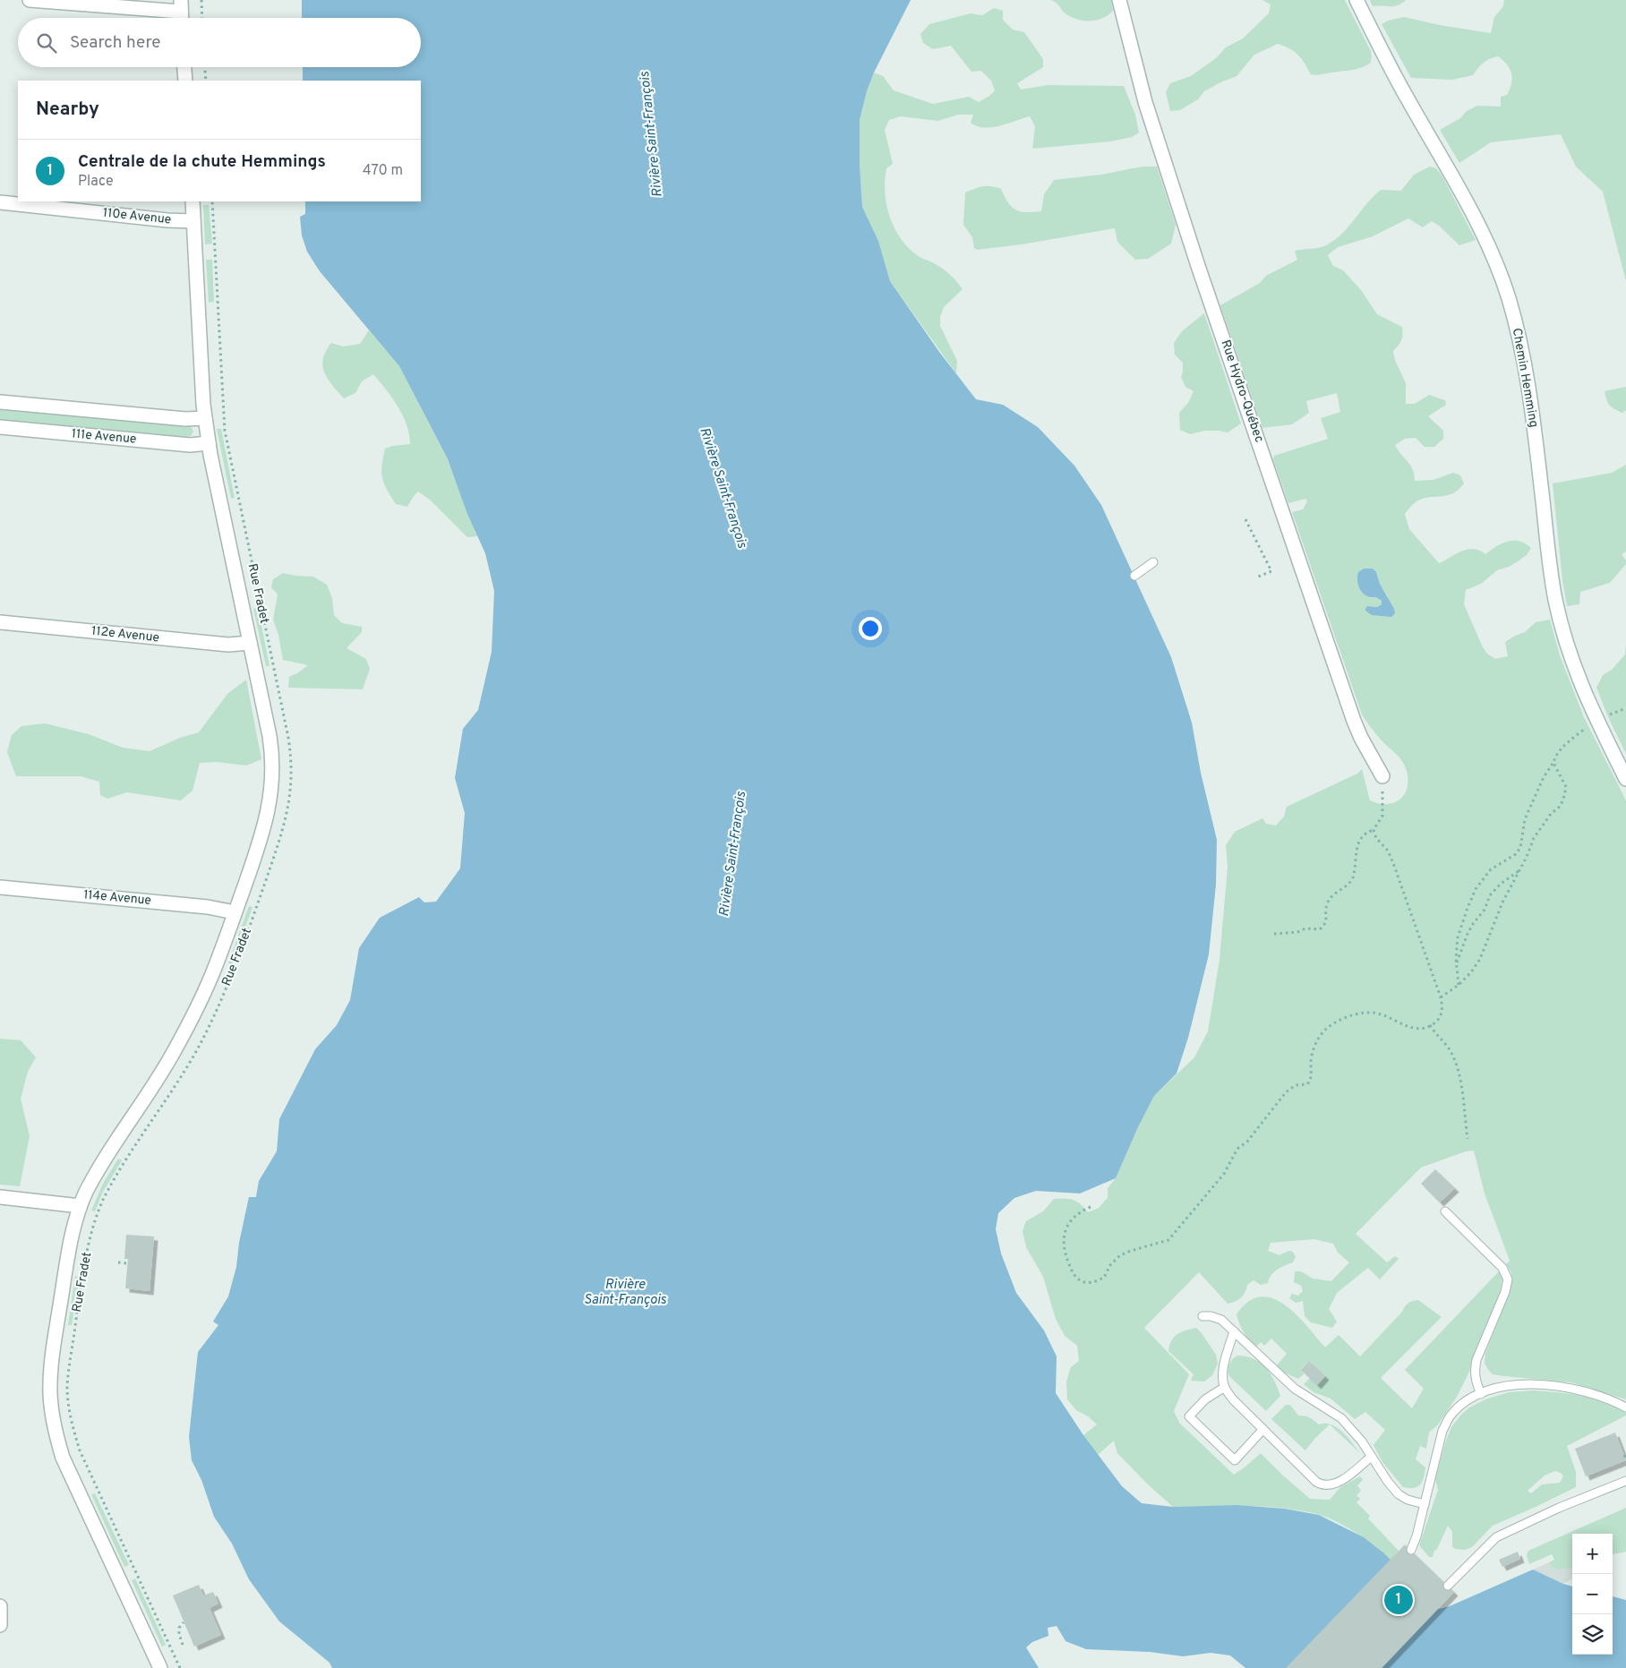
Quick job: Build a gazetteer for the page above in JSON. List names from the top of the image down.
{
  "streets": {
    "street": [
      "110e Avenue",
      "Chemin Hemming",
      "Rue Hydro-Québec",
      "111e Avenue",
      "Rue Fradet",
      "112e Avenue",
      "114e Avenue"
    ]
  },
  "crossings": [
    ["110e Avenue", "Rue Fradet"],
    ["111e Avenue", "Rue Fradet"],
    ["Rue Fradet", "112e Avenue"],
    ["Rue Fradet", "114e Avenue"]
  ],
  "water": ["Rivière Saint-François"],
  "page": {
    "search": "Search here",
    "heading": "Nearby",
    "list": [
      {
        "mark": "1",
        "name": "Centrale de la chute Hemmings",
        "note": "Place",
        "value": "470 m"
      }
    ],
    "map_buttons": ["+", "−"],
    "pins": "1"
  }
}
